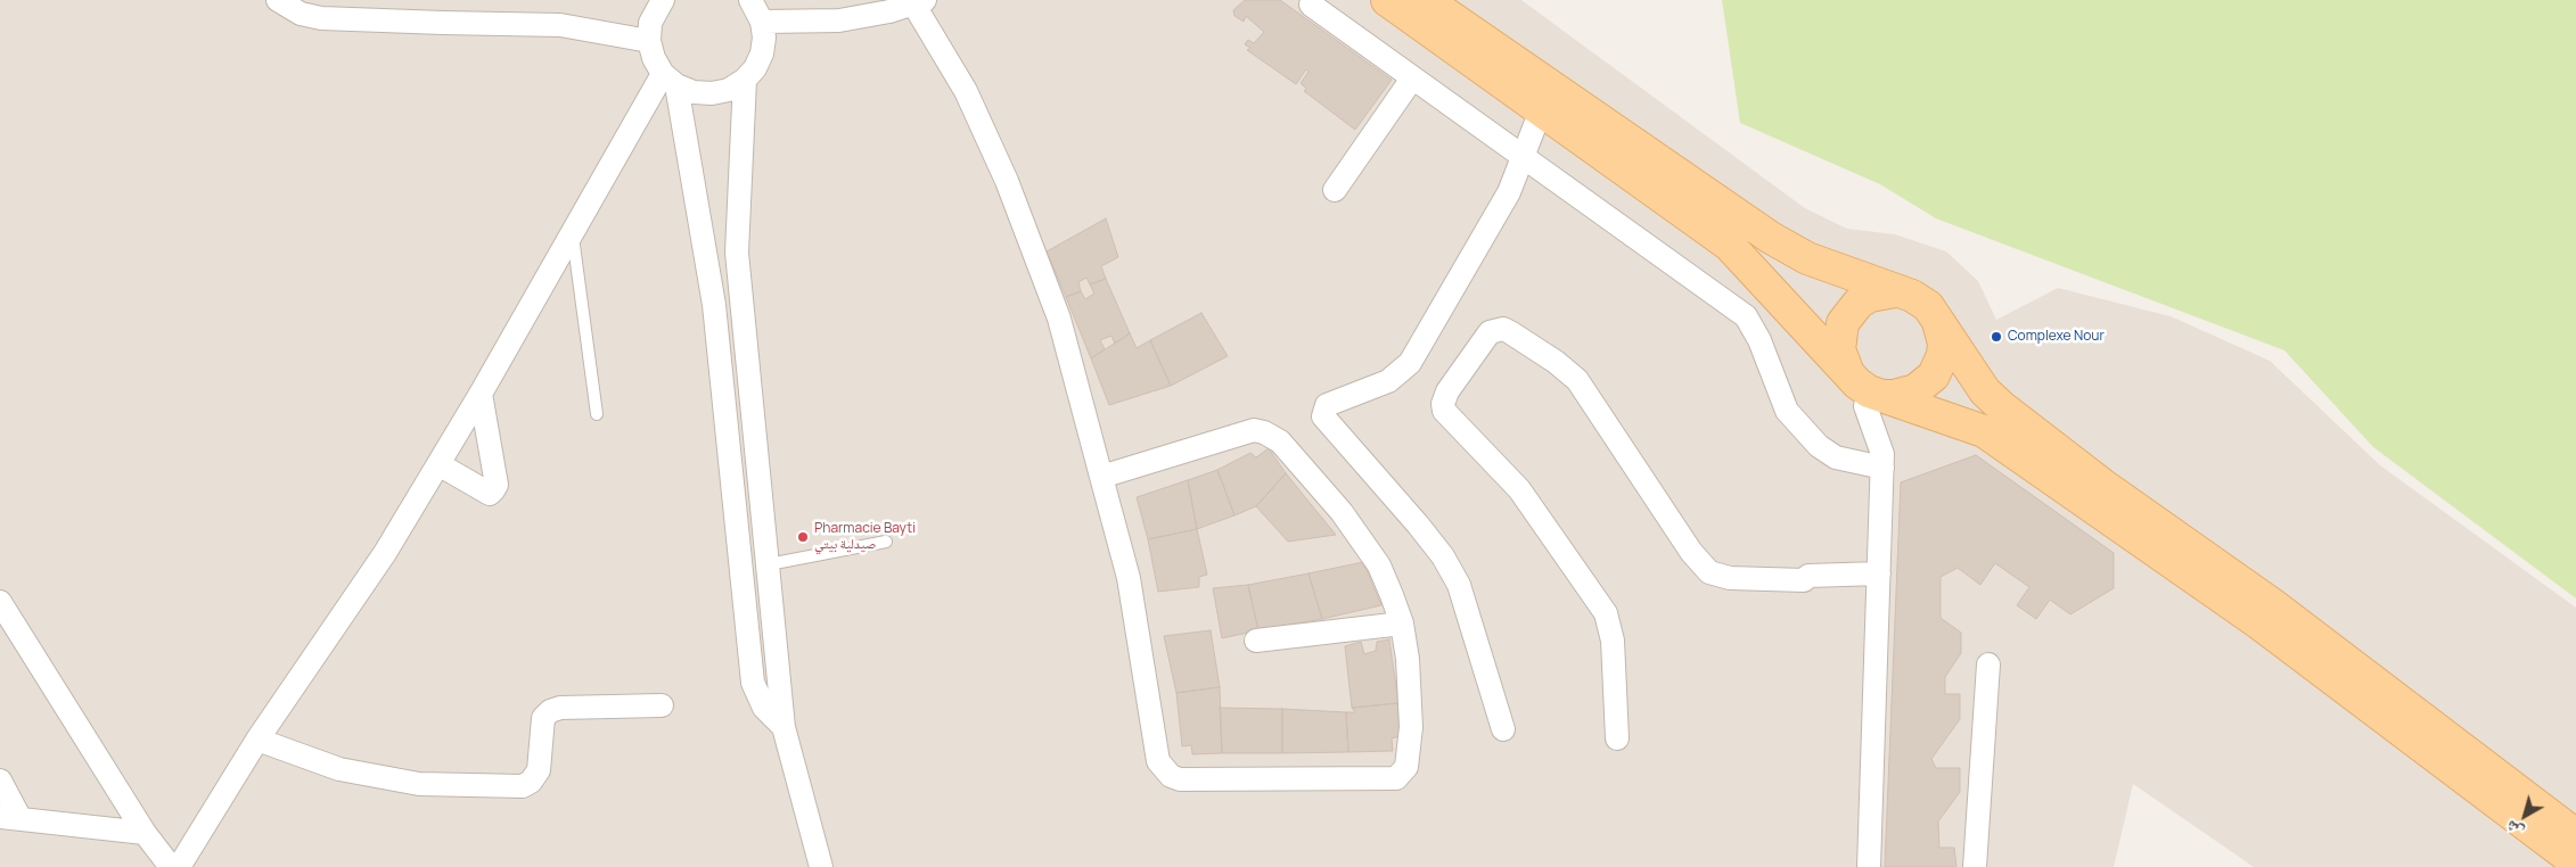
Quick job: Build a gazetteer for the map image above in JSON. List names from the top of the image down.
{
  "places": ["Complexe Nour", "Pharmacie Bayti صيدلية بيتي"],
  "north": "bottom left"
}
